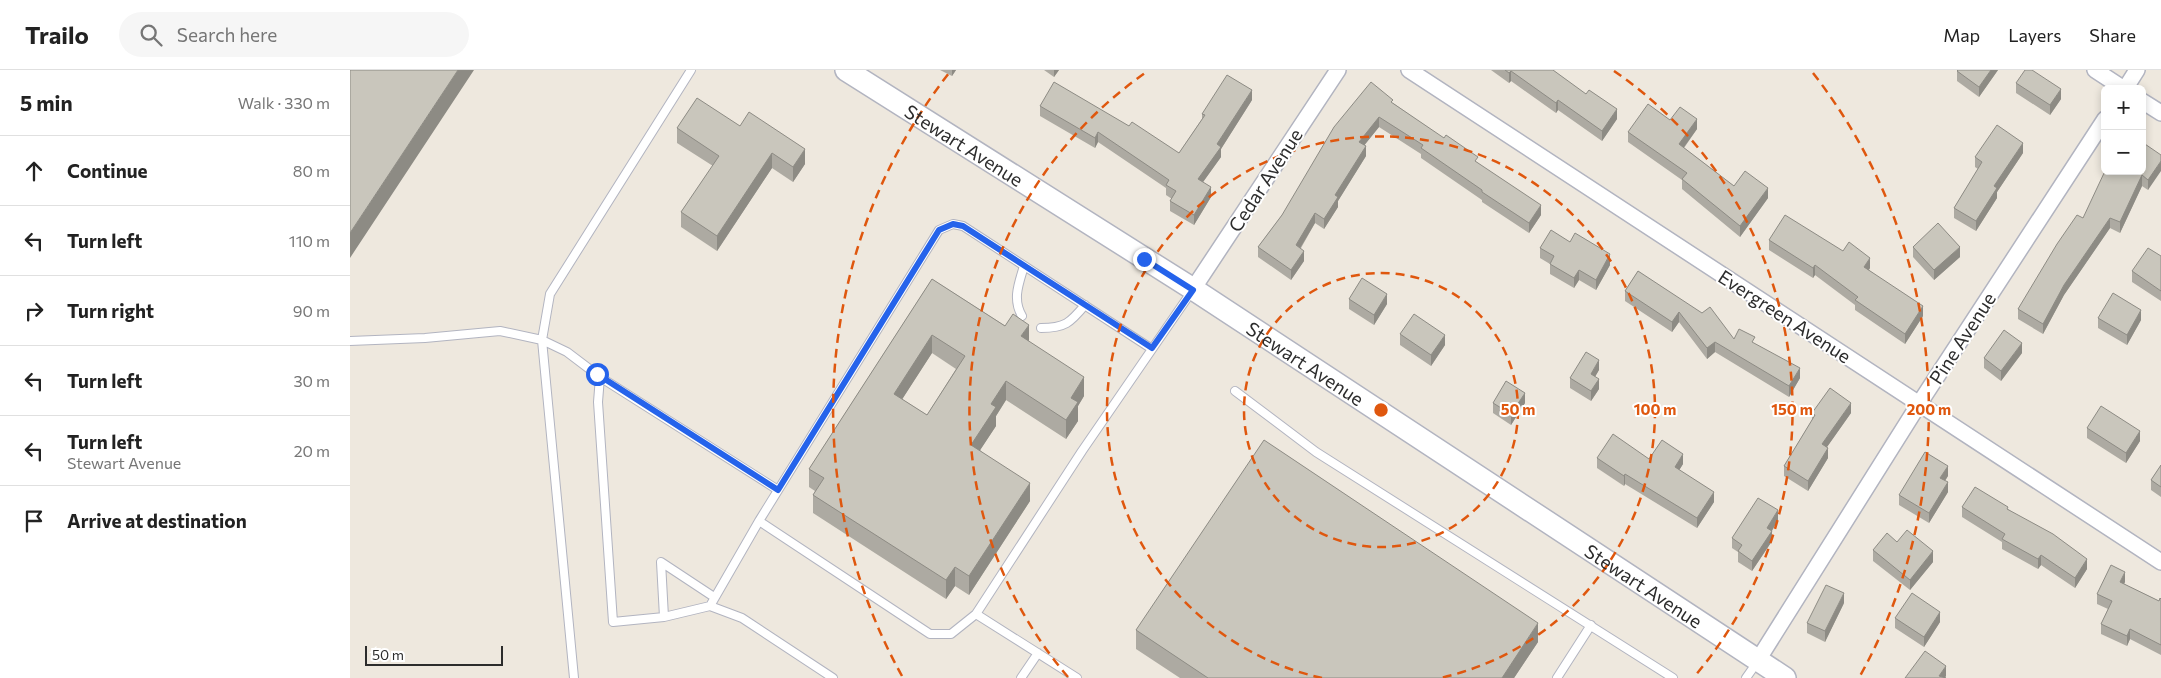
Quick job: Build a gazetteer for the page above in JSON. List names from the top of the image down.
{
  "streets": {
    "main road": ["Stewart Avenue"],
    "street": ["Cedar Avenue", "Evergreen Avenue", "Pine Avenue"]
  },
  "crossings": [
    ["Stewart Avenue", "Cedar Avenue"],
    ["Stewart Avenue", "Pine Avenue"],
    ["Evergreen Avenue", "Pine Avenue"]
  ],
  "scale_bar": "50 m",
  "page": {
    "header": "Trailo",
    "search": "Search here",
    "nav": ["Map", "Layers", "Share"],
    "heading": ["5 min", "Walk · 330 m"],
    "map_buttons": ["+", "−"],
    "list": [
      ["Continue", "80 m"],
      ["Turn left", "110 m"],
      ["Turn right", "90 m"],
      ["Turn left", "30 m"],
      ["Turn left", "Stewart Avenue", "20 m"],
      "Arrive at destination"
    ],
    "scale": "50 m"
  },
  "rings": [
    "50 m",
    "100 m",
    "150 m",
    "200 m"
  ]
}
